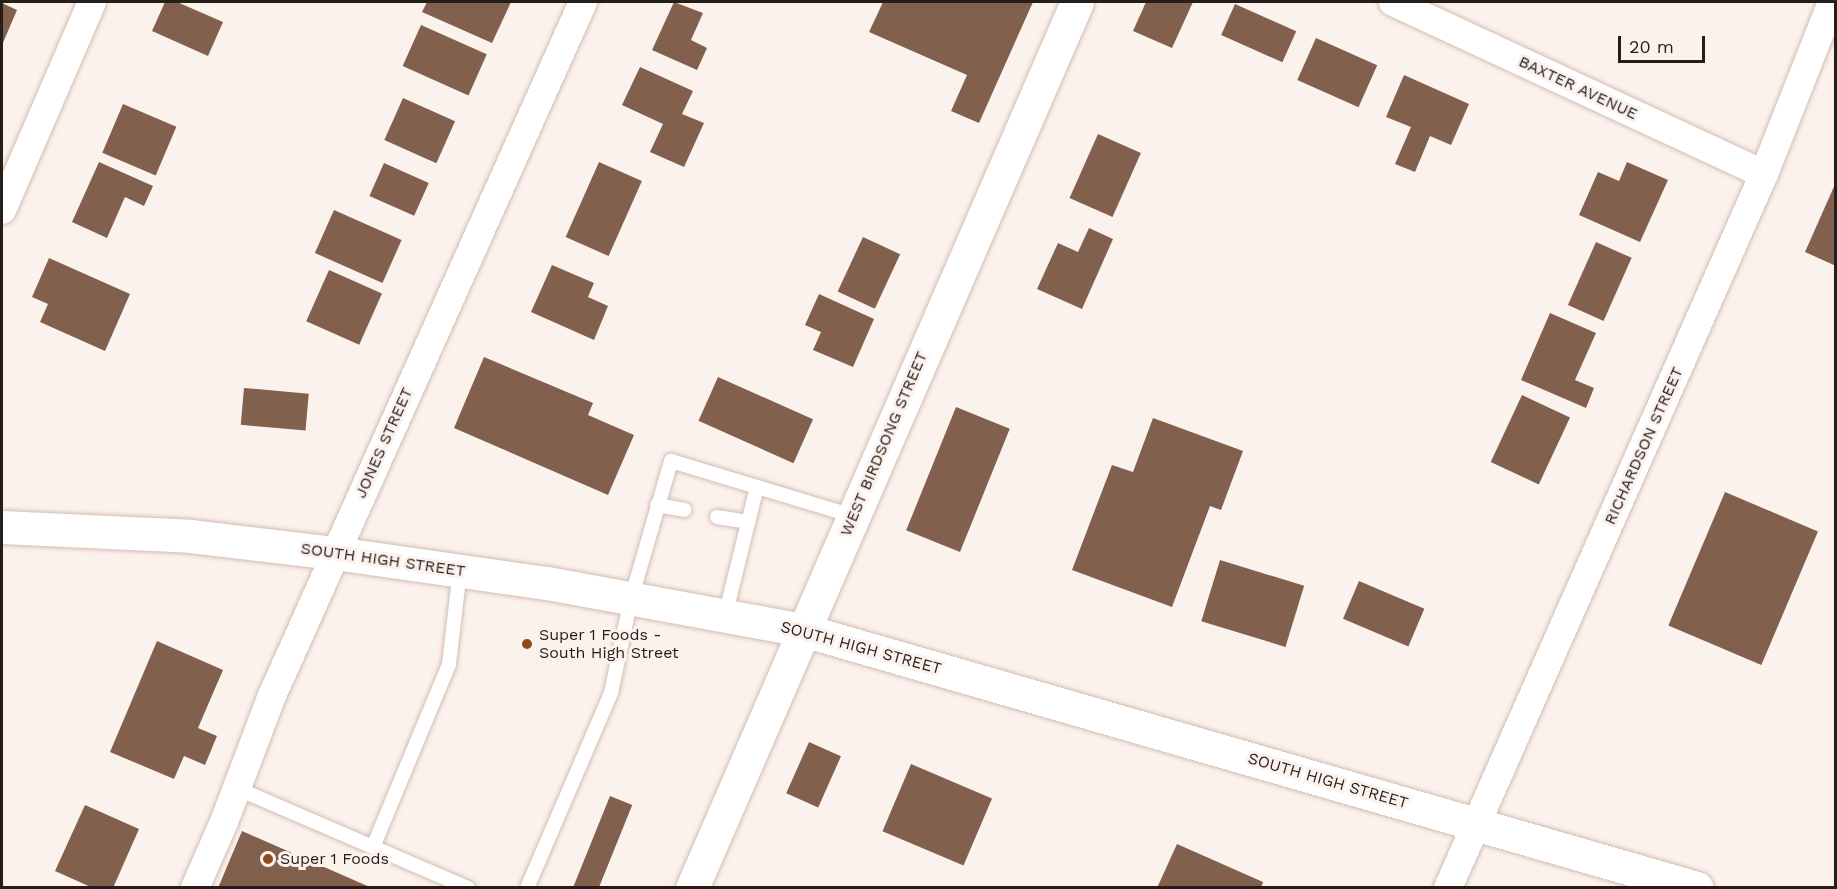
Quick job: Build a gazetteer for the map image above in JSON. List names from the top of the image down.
{
  "streets": {
    "main road": ["WEST BIRDSONG STREET", "SOUTH HIGH STREET"],
    "street": ["BAXTER AVENUE", "JONES STREET", "RICHARDSON STREET"]
  },
  "crossings": [
    ["BAXTER AVENUE", "RICHARDSON STREET"],
    ["JONES STREET", "SOUTH HIGH STREET"],
    ["WEST BIRDSONG STREET", "SOUTH HIGH STREET"],
    ["RICHARDSON STREET", "SOUTH HIGH STREET"]
  ],
  "places": ["Super 1 Foods - South High Street", "Super 1 Foods"],
  "scale_bar": "20 m"
}
